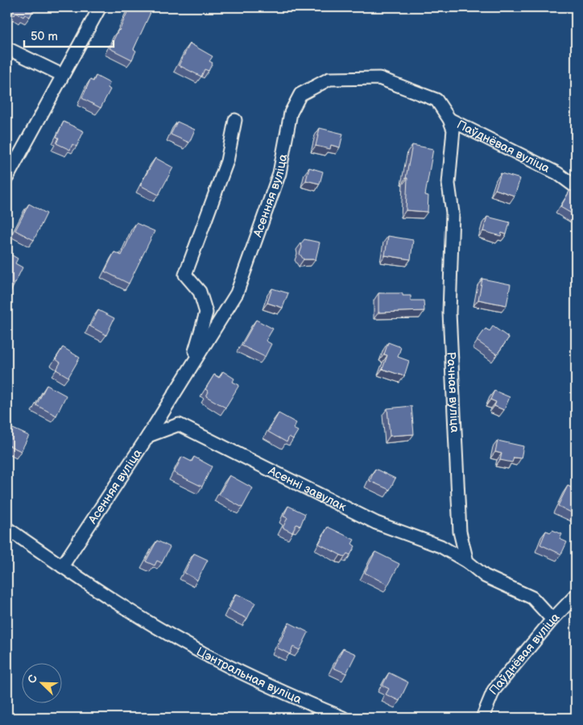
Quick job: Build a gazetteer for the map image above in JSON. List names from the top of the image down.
{
  "streets": {
    "street": [
      "Паўднёвая вуліца",
      "Асенняя вуліца",
      "Рачная вуліца",
      "Асенні завулак",
      "Цэнтральная вуліца"
    ]
  },
  "crossings": [
    ["Паўднёвая вуліца", "Асенняя вуліца"],
    ["Паўднёвая вуліца", "Рачная вуліца"],
    ["Асенняя вуліца", "Рачная вуліца"],
    ["Асенняя вуліца", "Асенні завулак"],
    ["Асенняя вуліца", "Цэнтральная вуліца"],
    ["Рачная вуліца", "Асенні завулак"]
  ],
  "scale_bar": "50 m",
  "north": "top left"
}
